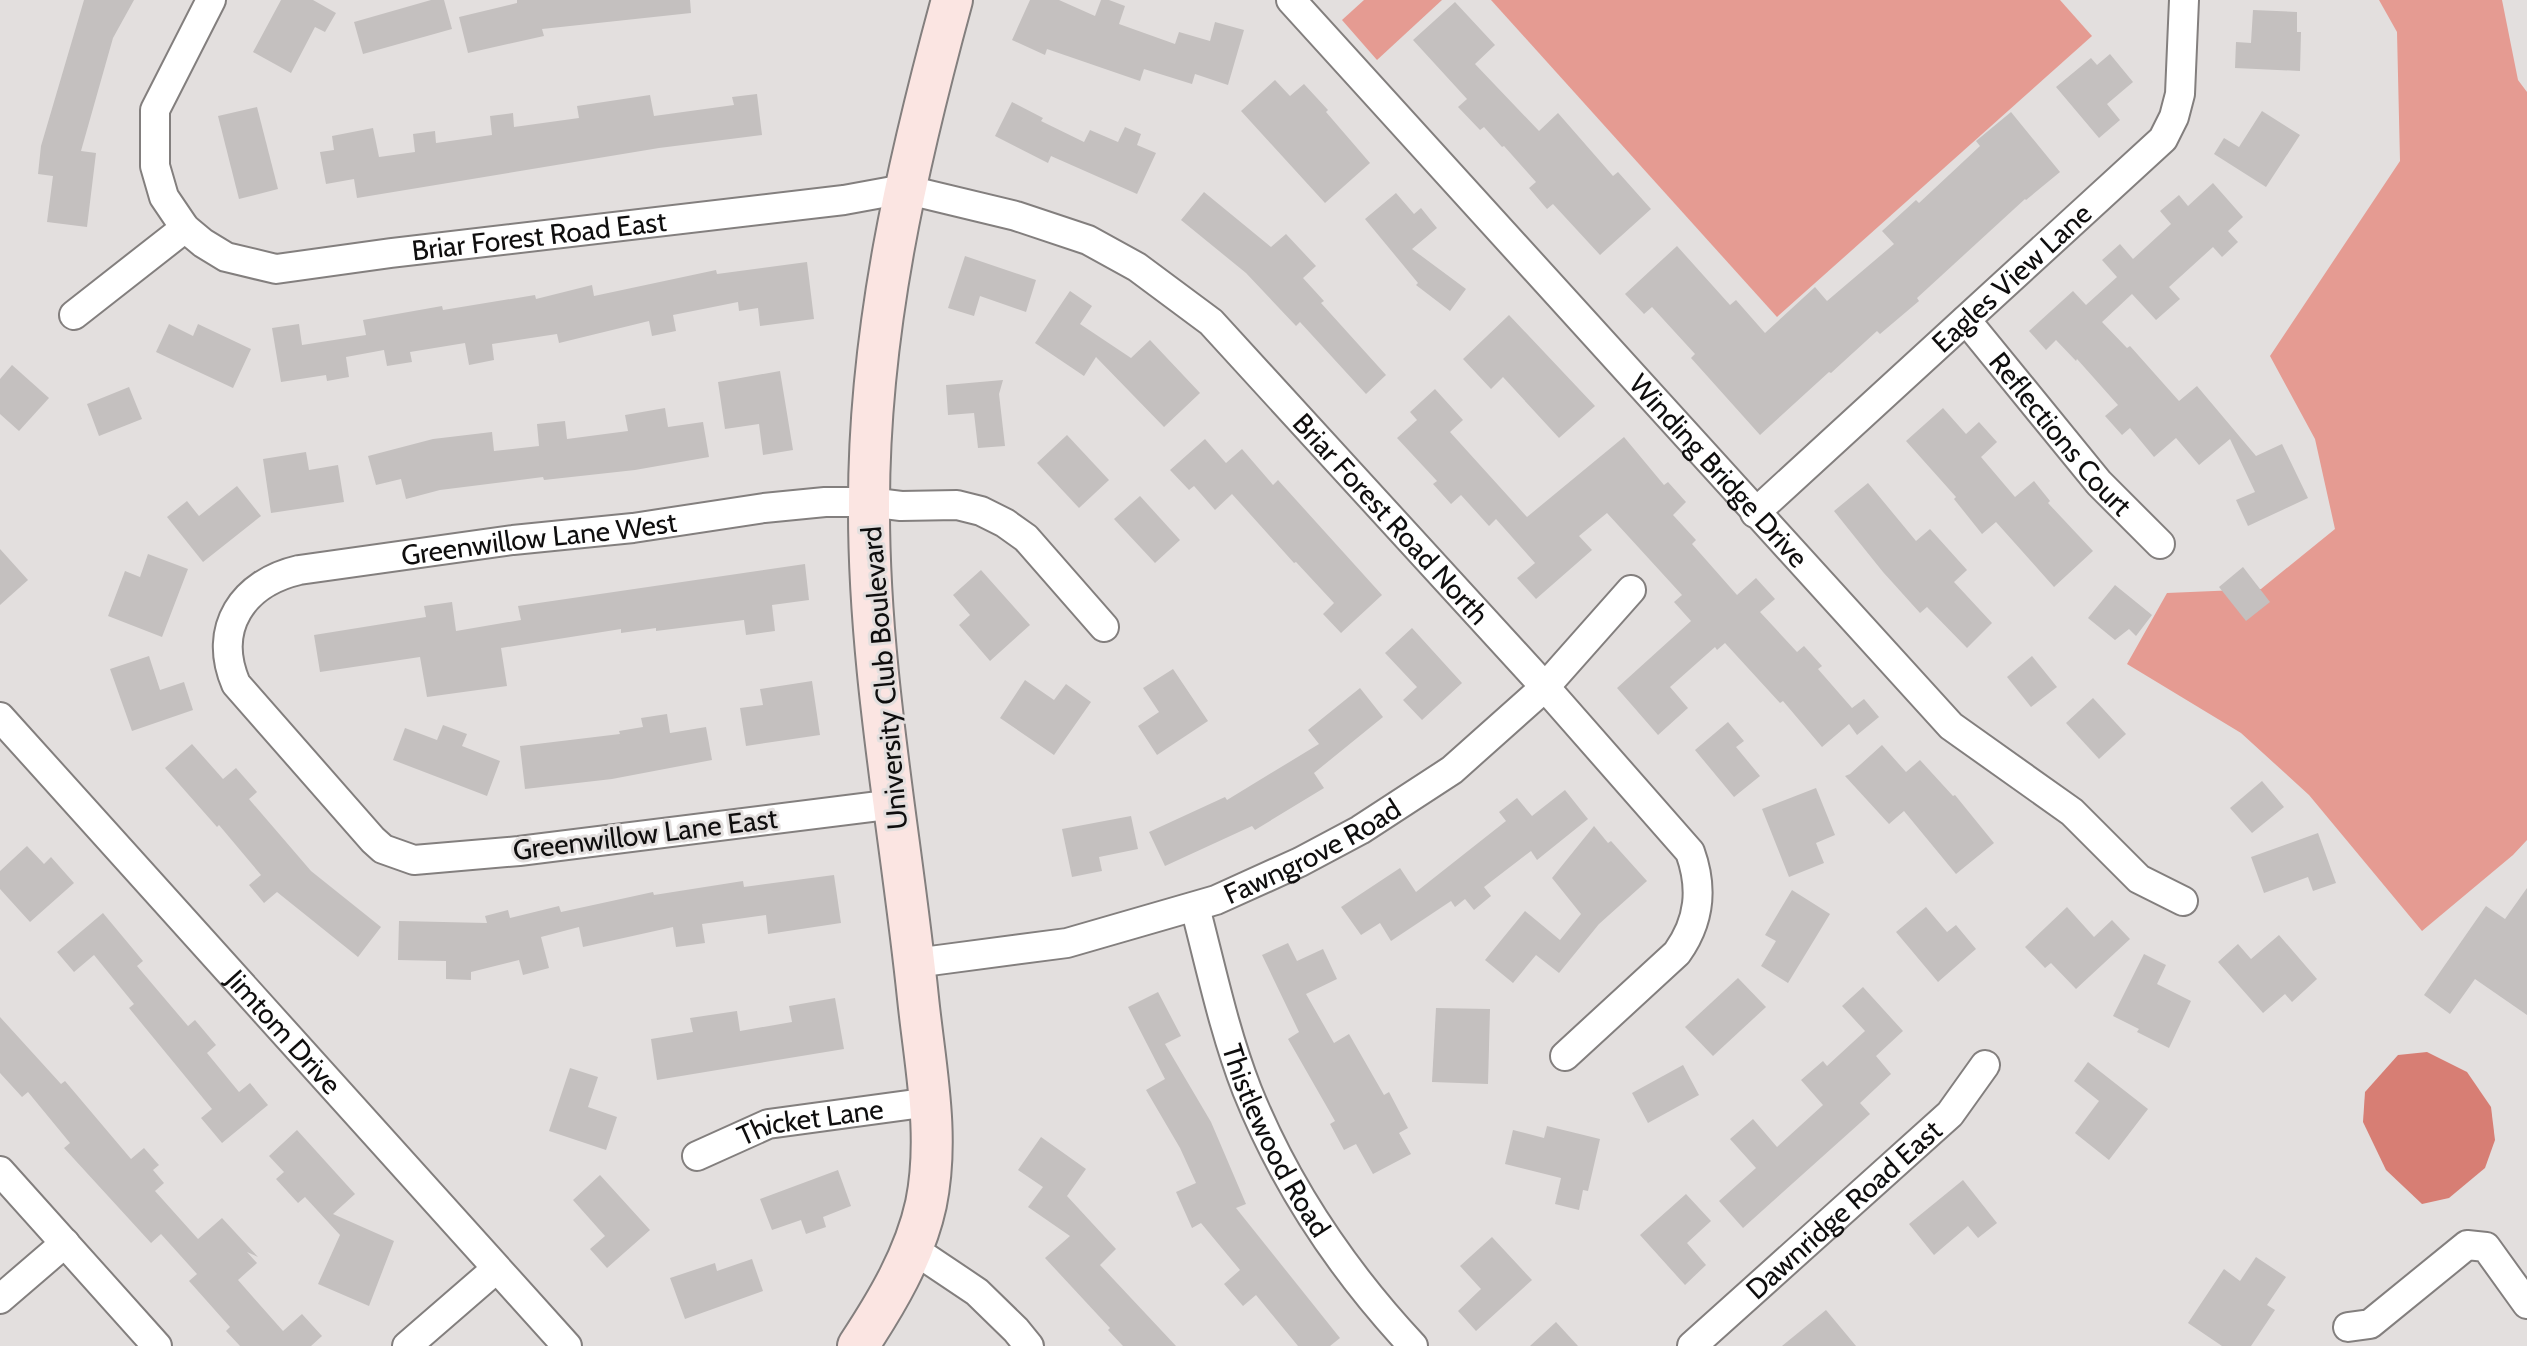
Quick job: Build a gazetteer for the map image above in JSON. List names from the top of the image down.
{
  "streets": {
    "street": [
      "Briar Forest Road East",
      "Eagles View Lane",
      "Reflections Court",
      "Winding Bridge Drive",
      "Briar Forest Road North",
      "Greenwillow Lane West",
      "University Club Boulevard",
      "Greenwillow Lane East",
      "Fawngrove Road",
      "Jimtom Drive",
      "Thicket Lane",
      "Thistlewood Road",
      "Dawnridge Road East"
    ]
  },
  "crossings": [
    ["Briar Forest Road East", "Briar Forest Road North"],
    ["Briar Forest Road East", "University Club Boulevard"],
    ["Eagles View Lane", "Reflections Court"],
    ["Eagles View Lane", "Winding Bridge Drive"],
    ["Briar Forest Road North", "University Club Boulevard"],
    ["Briar Forest Road North", "Fawngrove Road"],
    ["Greenwillow Lane West", "University Club Boulevard"],
    ["Greenwillow Lane West", "Greenwillow Lane East"],
    ["University Club Boulevard", "Greenwillow Lane East"],
    ["University Club Boulevard", "Fawngrove Road"],
    ["University Club Boulevard", "Thicket Lane"],
    ["Fawngrove Road", "Thistlewood Road"]
  ]
}
